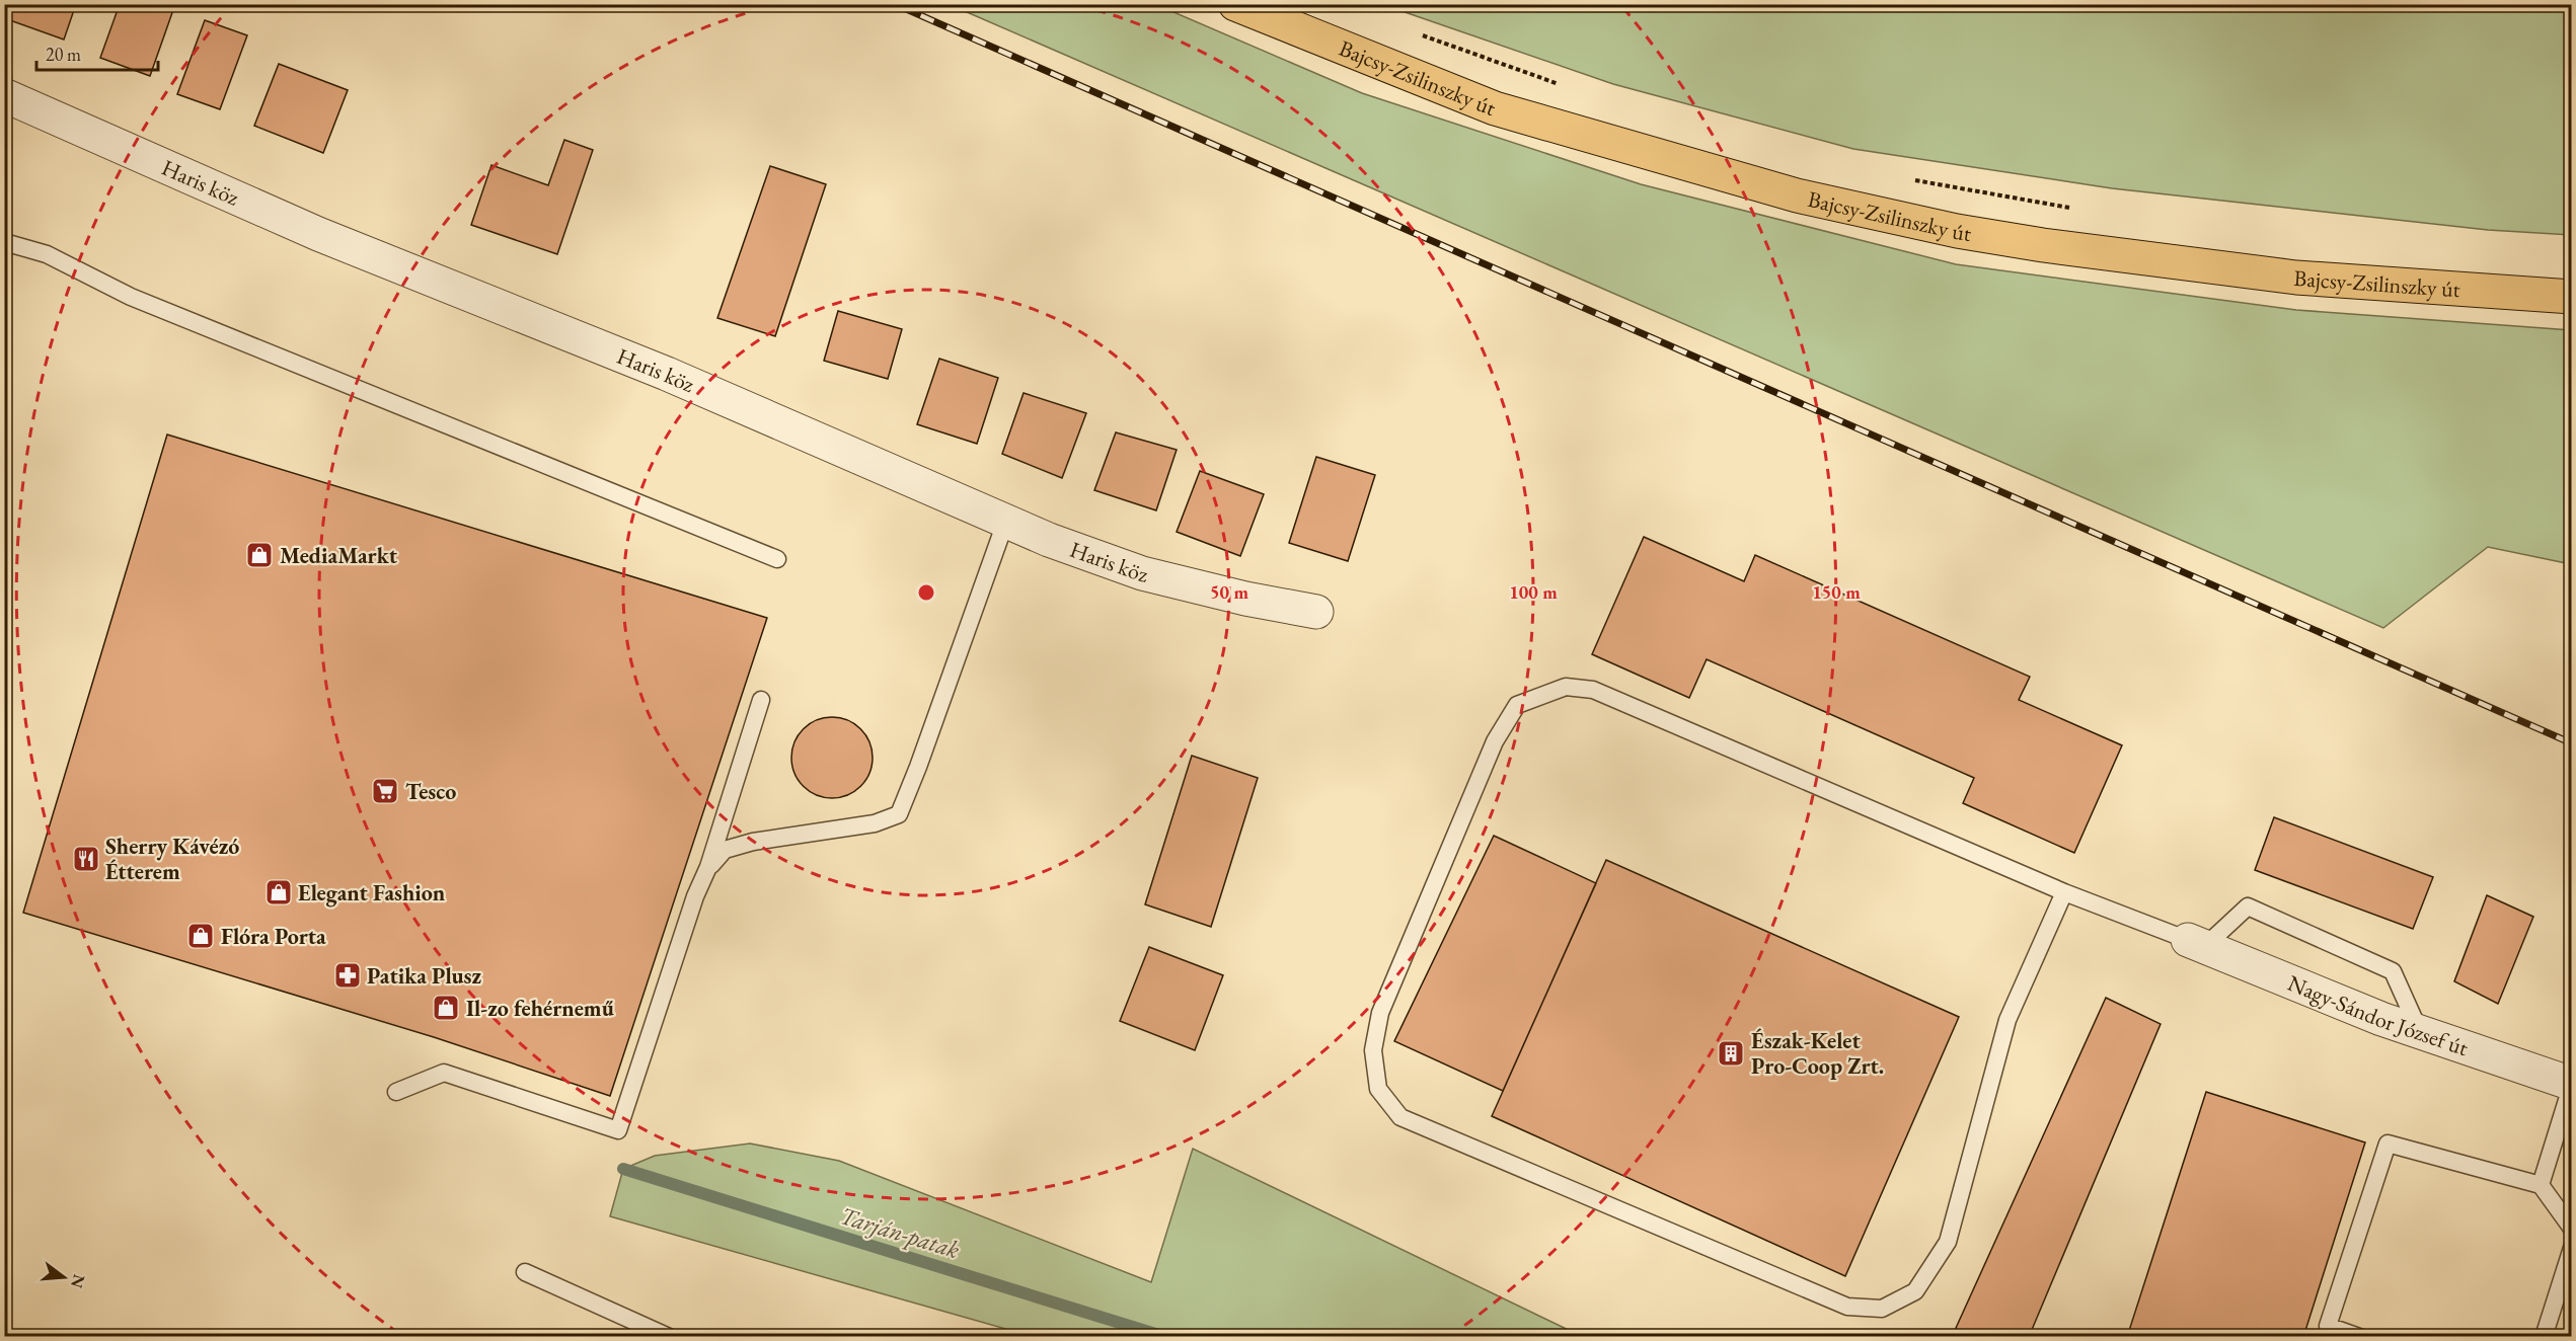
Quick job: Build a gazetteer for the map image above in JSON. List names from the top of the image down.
{
  "streets": {
    "main road": ["Bajcsy-Zsilinszky út"],
    "street": ["Haris köz", "Nagy-Sándor József út"]
  },
  "water": ["Tarján-patak"],
  "places": {
    "shop": [
      "MediaMarkt",
      "Elegant Fashion",
      "Flóra Porta",
      "Il-zo fehérnemű"
    ],
    "supermarket": ["Tesco"],
    "restaurant": ["Sherry Kávézó Étterem"],
    "pharmacy": ["Patika Plusz"],
    "building": ["Észak-Kelet Pro-Coop Zrt."]
  },
  "scale_bar": "20 m",
  "north": "right",
  "rings": ["50 m", "100 m", "150 m"]
}
